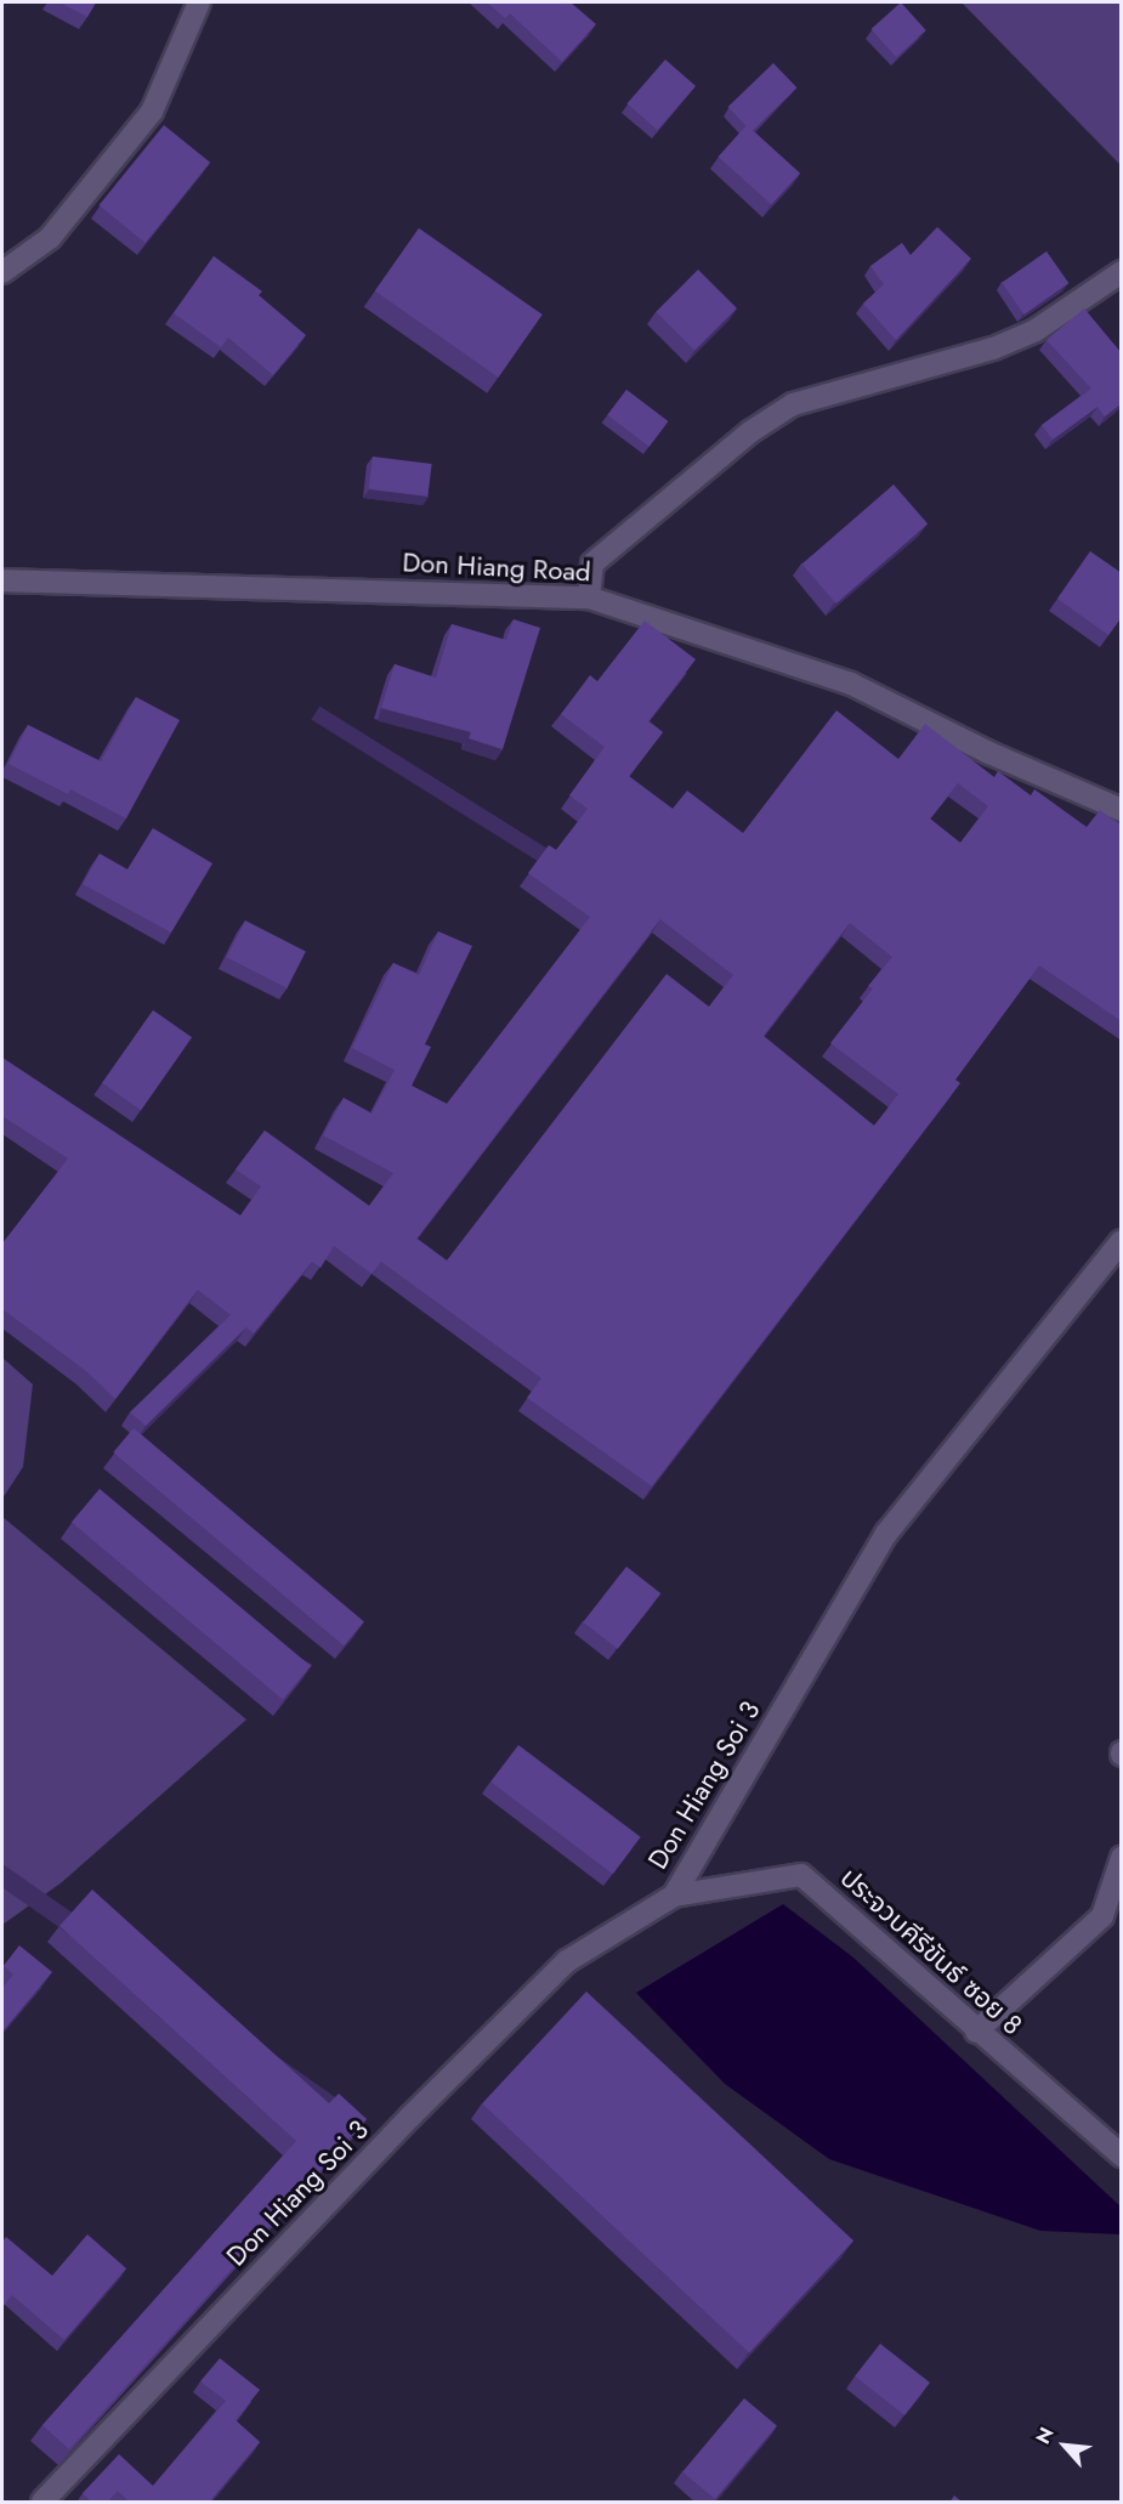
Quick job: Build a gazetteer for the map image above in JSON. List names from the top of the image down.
{
  "streets": {
    "street": ["Don Hiang Road", "Don Hiang Soi 3", "ประจวบคีรีขันธ์ ซอย 8"]
  },
  "crossings": [
    ["Don Hiang Soi 3", "ประจวบคีรีขันธ์ ซอย 8"]
  ],
  "north": "top left"
}
